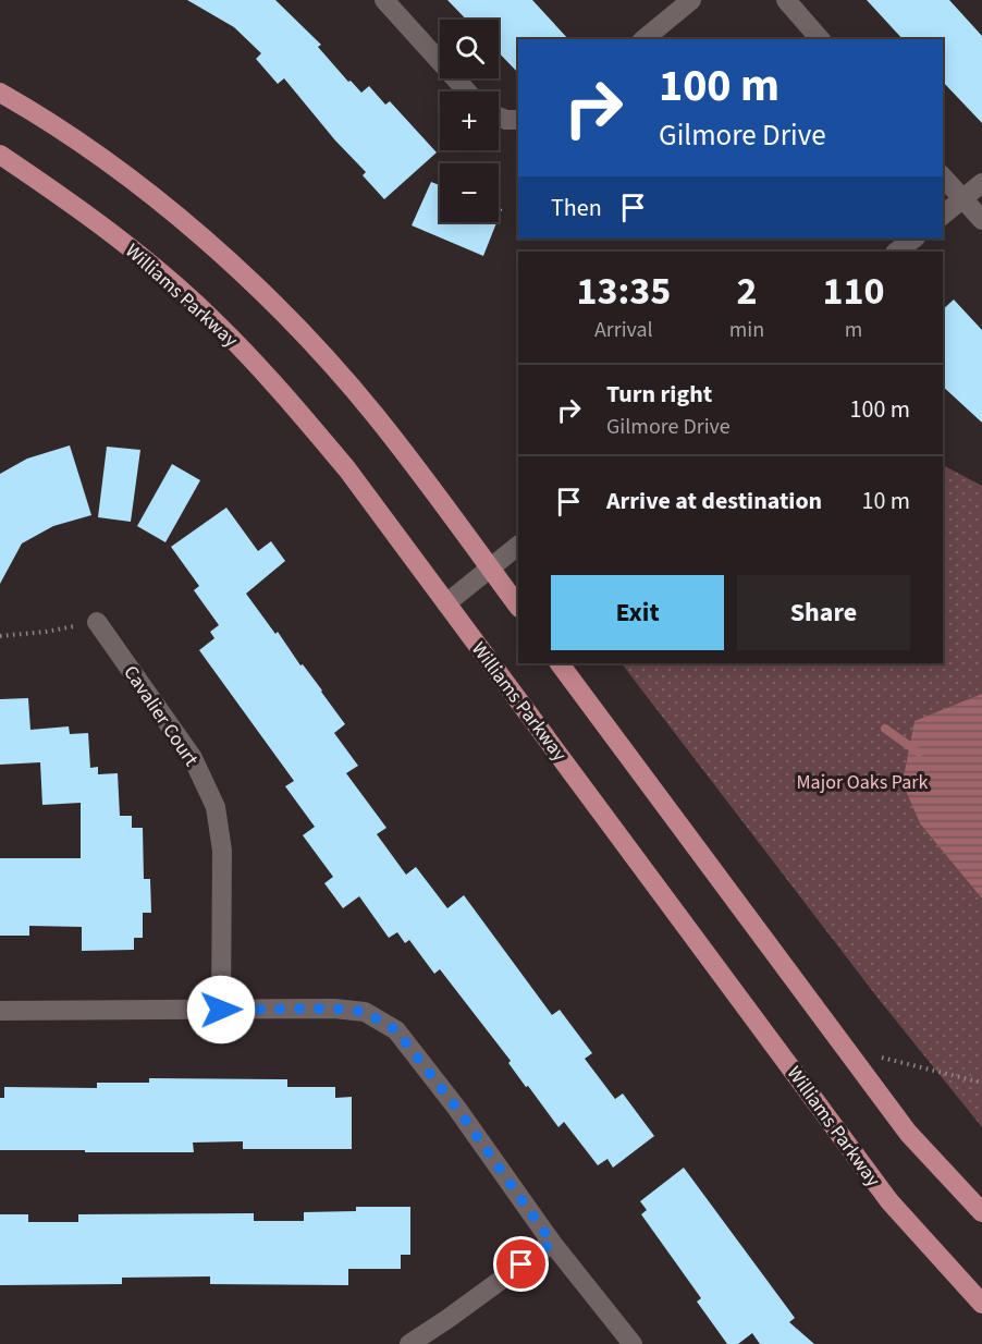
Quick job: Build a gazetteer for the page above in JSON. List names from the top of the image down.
{
  "streets": {
    "main road": ["Williams Parkway"],
    "street": ["Cavalier Court"]
  },
  "parks": ["Major Oaks Park"],
  "page": {
    "map_buttons": ["+", "−"],
    "turn": ["100 m", "Gilmore Drive"],
    "then": "Then",
    "eta": [
      "13:35",
      "Arrival",
      "2",
      "min",
      "110",
      "m"
    ],
    "list": [
      {
        "name": "Turn right",
        "note": "Gilmore Drive",
        "value": "100 m"
      },
      {
        "name": "Arrive at destination",
        "value": "10 m"
      }
    ],
    "buttons": ["Exit", "Share"]
  }
}
